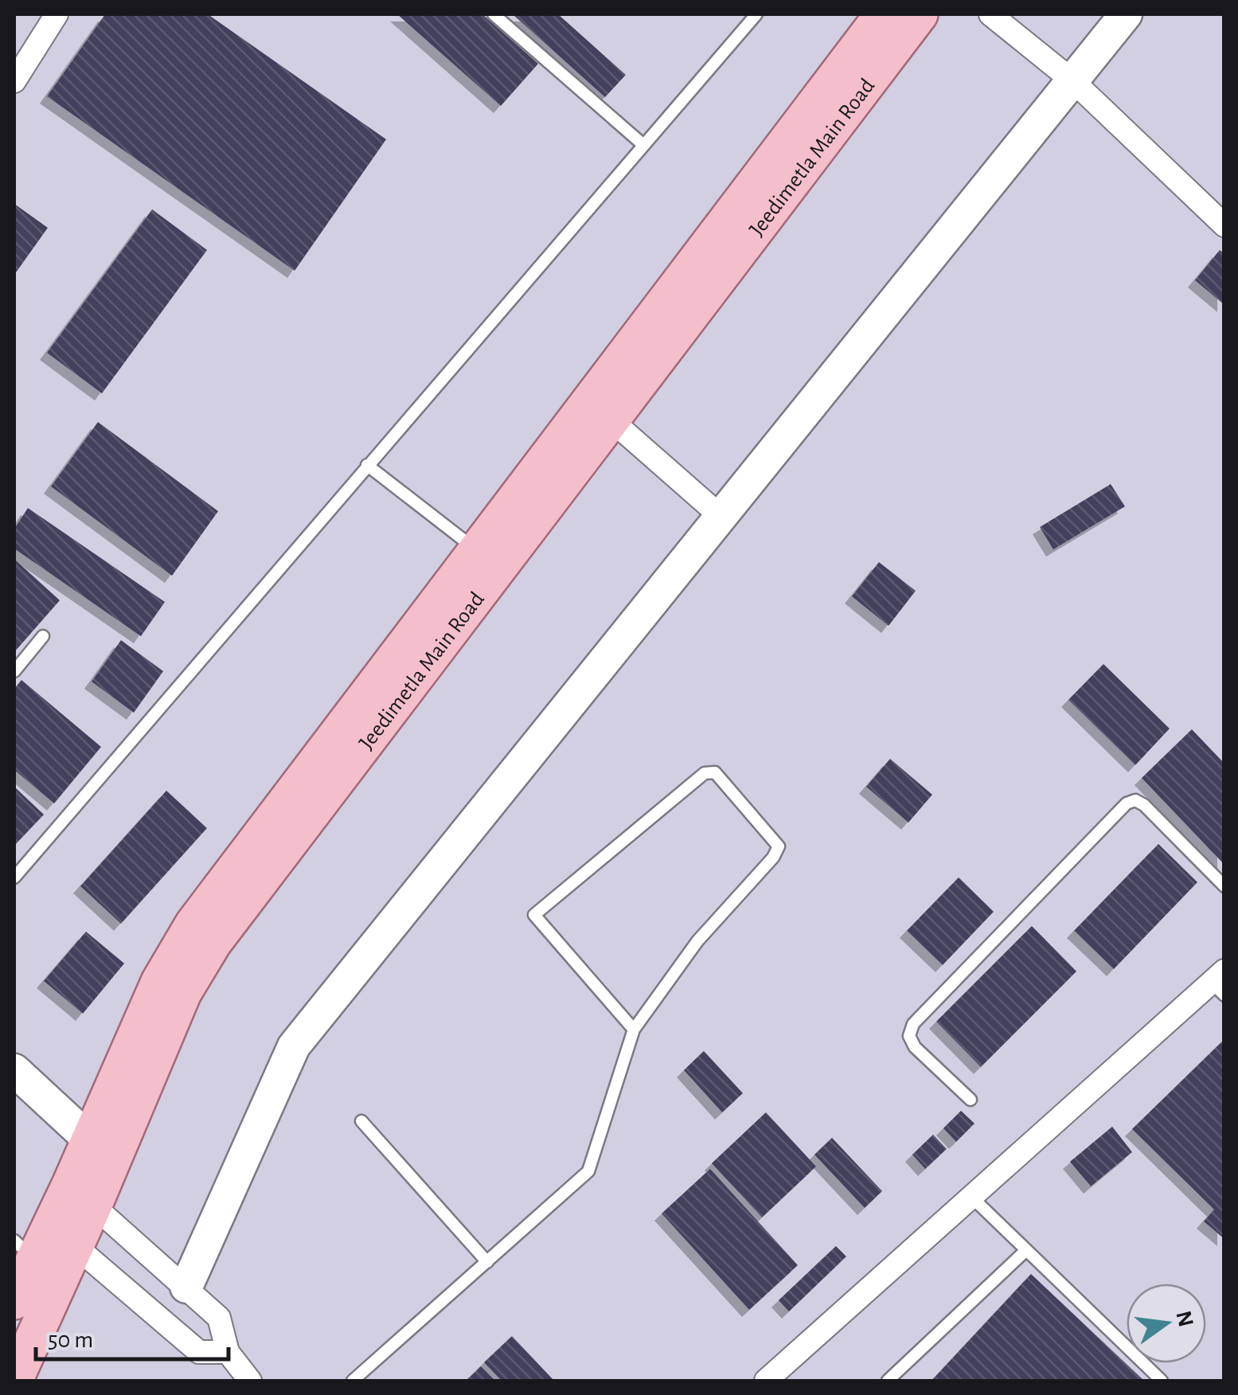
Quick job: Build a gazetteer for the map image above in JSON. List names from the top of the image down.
{
  "streets": {
    "main road": ["Jeedimetla Main Road"]
  },
  "scale_bar": "50 m",
  "north": "right"
}
